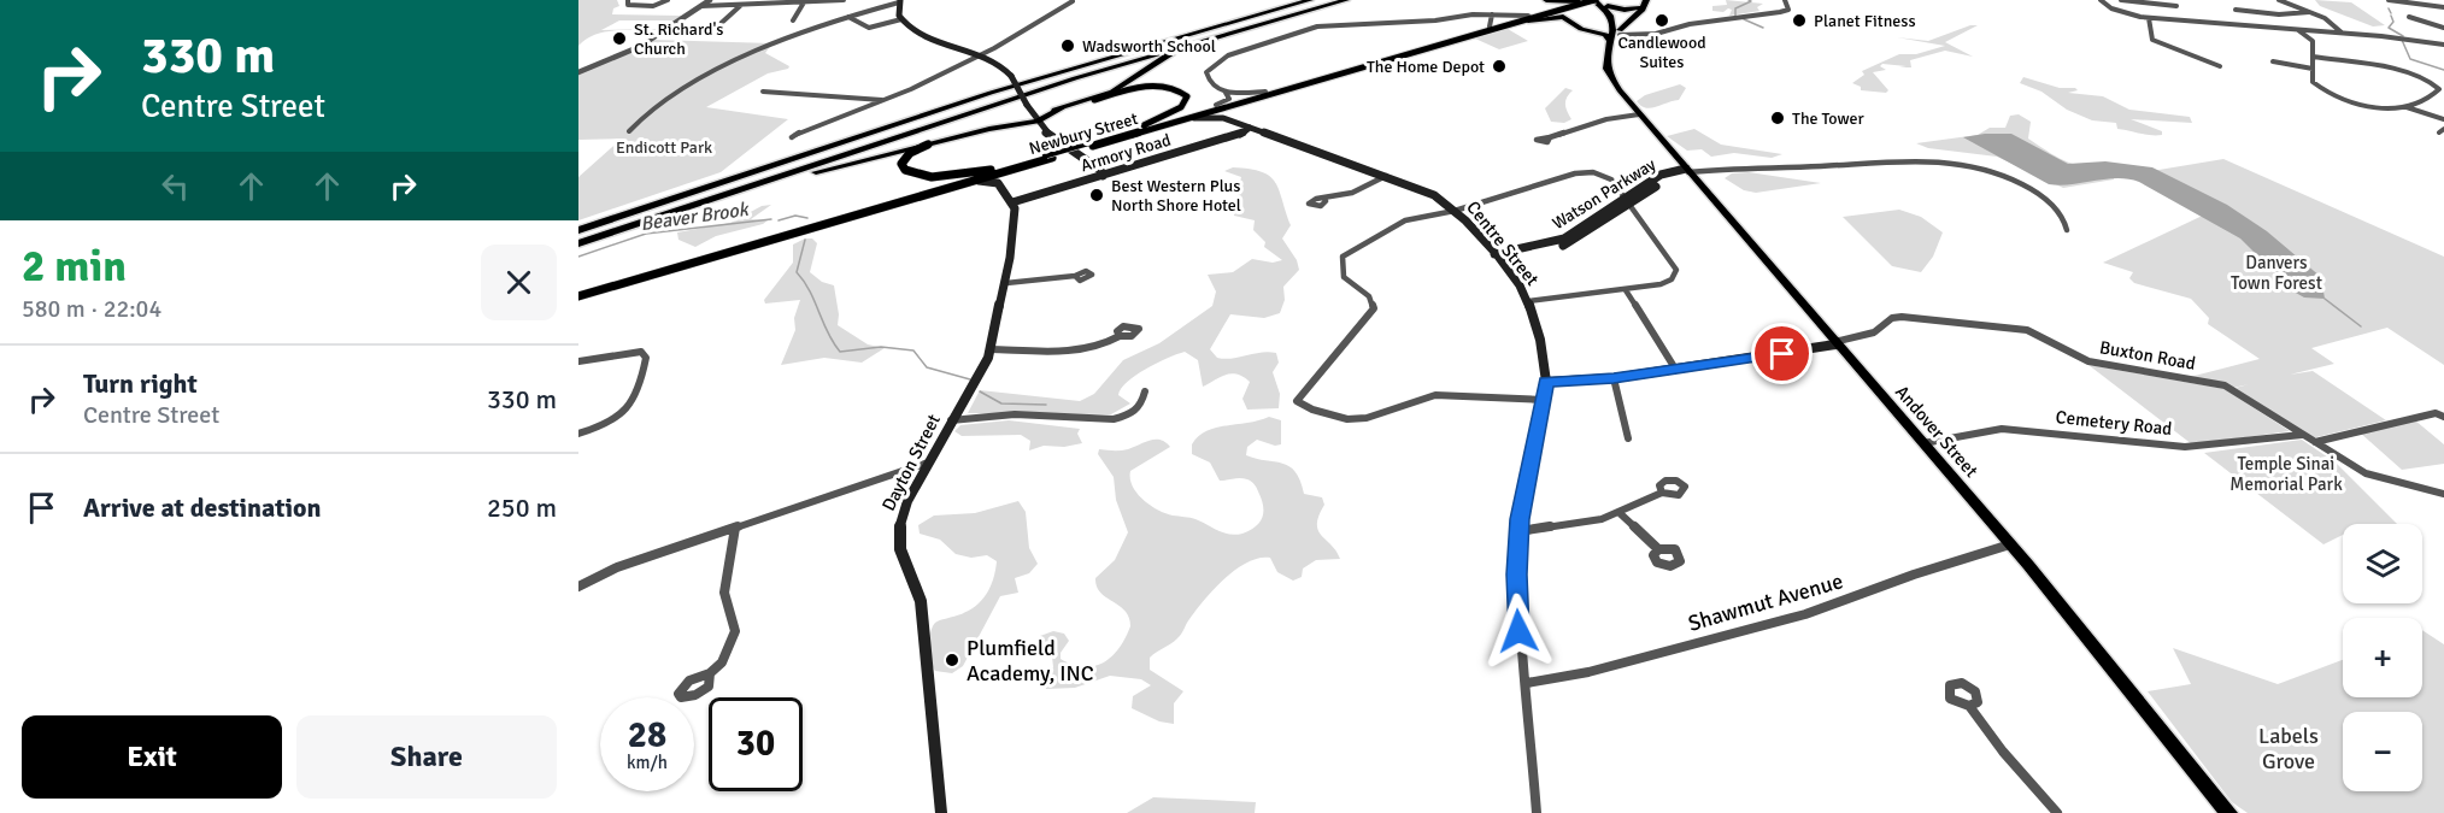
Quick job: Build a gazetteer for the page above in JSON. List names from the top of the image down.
{
  "streets": {
    "highway": ["Andover Street"],
    "main road": [
      "Newbury Street",
      "Armory Road",
      "Watson Parkway",
      "Centre Street",
      "Dayton Street"
    ],
    "street": ["Buxton Road", "Cemetery Road", "Shawmut Avenue"]
  },
  "crossings": [
    ["Newbury Street", "Centre Street"],
    ["Armory Road", "Centre Street"],
    ["Armory Road", "Dayton Street"],
    ["Watson Parkway", "Centre Street"],
    ["Watson Parkway", "Andover Street"],
    ["Buxton Road", "Cemetery Road"],
    ["Buxton Road", "Andover Street"],
    ["Cemetery Road", "Andover Street"],
    ["Andover Street", "Shawmut Avenue"]
  ],
  "water": ["Beaver Brook"],
  "parks": [
    "Endicott Park",
    "Danvers Town Forest",
    "Temple Sinai Memorial Park",
    "Labels Grove"
  ],
  "places": [
    "Candlewood Suites",
    "Planet Fitness",
    "St. Richard's Church",
    "Wadsworth School",
    "The Home Depot",
    "The Tower",
    "Best Western Plus North Shore Hotel",
    "Plumfield Academy, INC"
  ],
  "page": {
    "turn": ["330 m", "Centre Street"],
    "heading": ["2 min", "580 m · 22:04"],
    "list": [
      {
        "name": "Turn right",
        "note": "Centre Street",
        "value": "330 m"
      },
      {
        "name": "Arrive at destination",
        "value": "250 m"
      }
    ],
    "map_buttons": ["+", "−"],
    "speed": "28 km/h",
    "limit": "30",
    "buttons": ["Exit", "Share"]
  }
}
